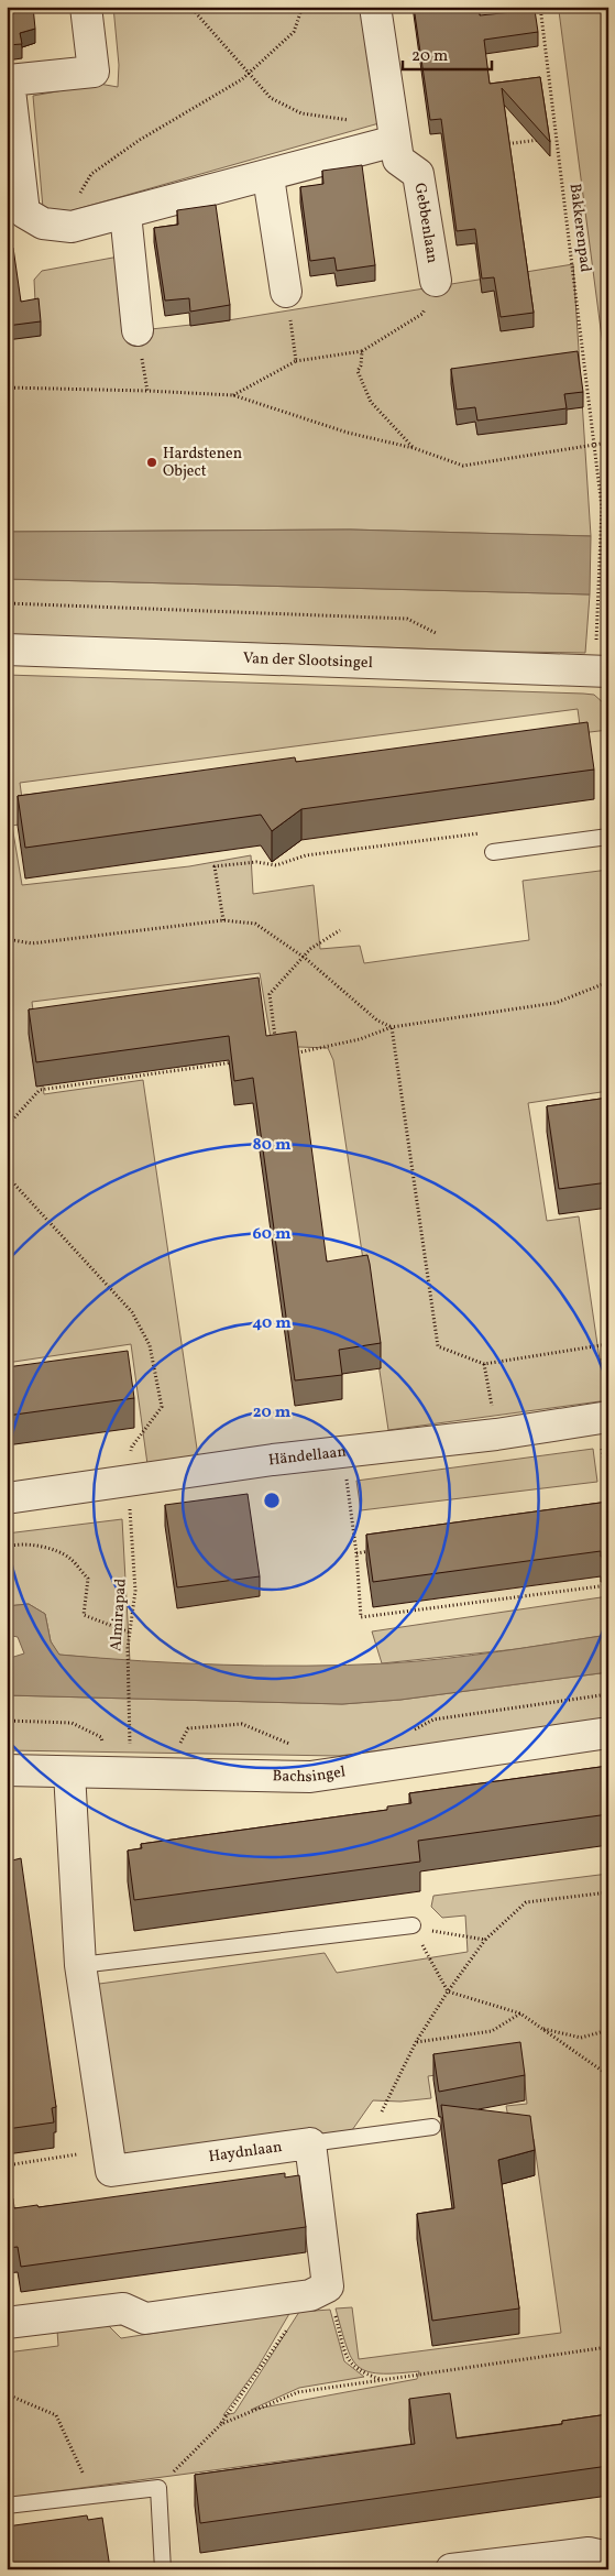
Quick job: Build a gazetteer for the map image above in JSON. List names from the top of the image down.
{
  "streets": {
    "street": [
      "Gebbenlaan",
      "Van der Slootsingel",
      "Händellaan",
      "Bachsingel",
      "Haydnlaan"
    ],
    "path": ["Bakkerenpad", "Almirapad"]
  },
  "crossings": [
    ["Händellaan", "Almirapad"],
    ["Bachsingel", "Haydnlaan"]
  ],
  "places": ["Hardstenen Object"],
  "scale_bar": "20 m",
  "rings": [
    "80 m",
    "60 m",
    "40 m",
    "20 m"
  ]
}
